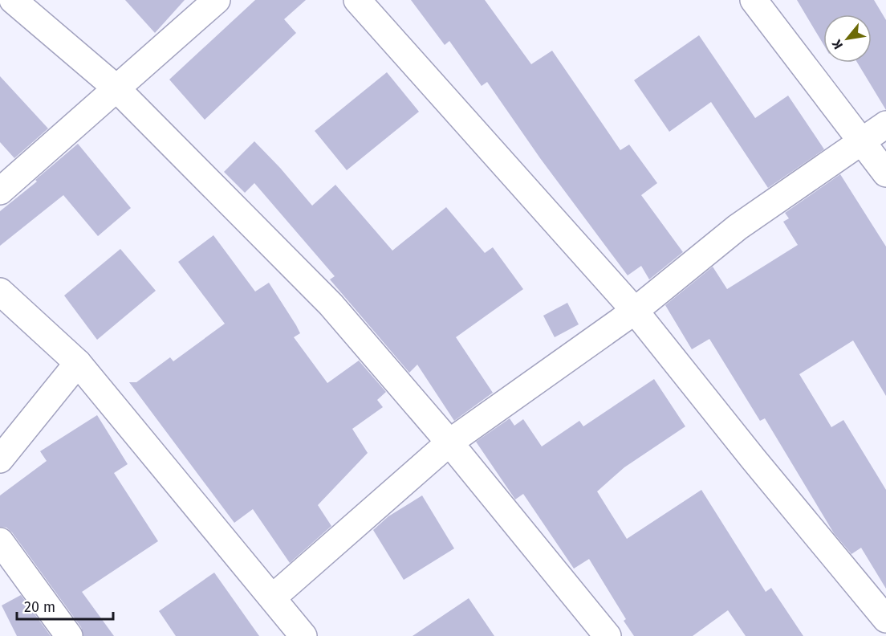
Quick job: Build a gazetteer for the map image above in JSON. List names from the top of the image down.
{
  "scale_bar": "20 m",
  "north": "bottom left"
}
